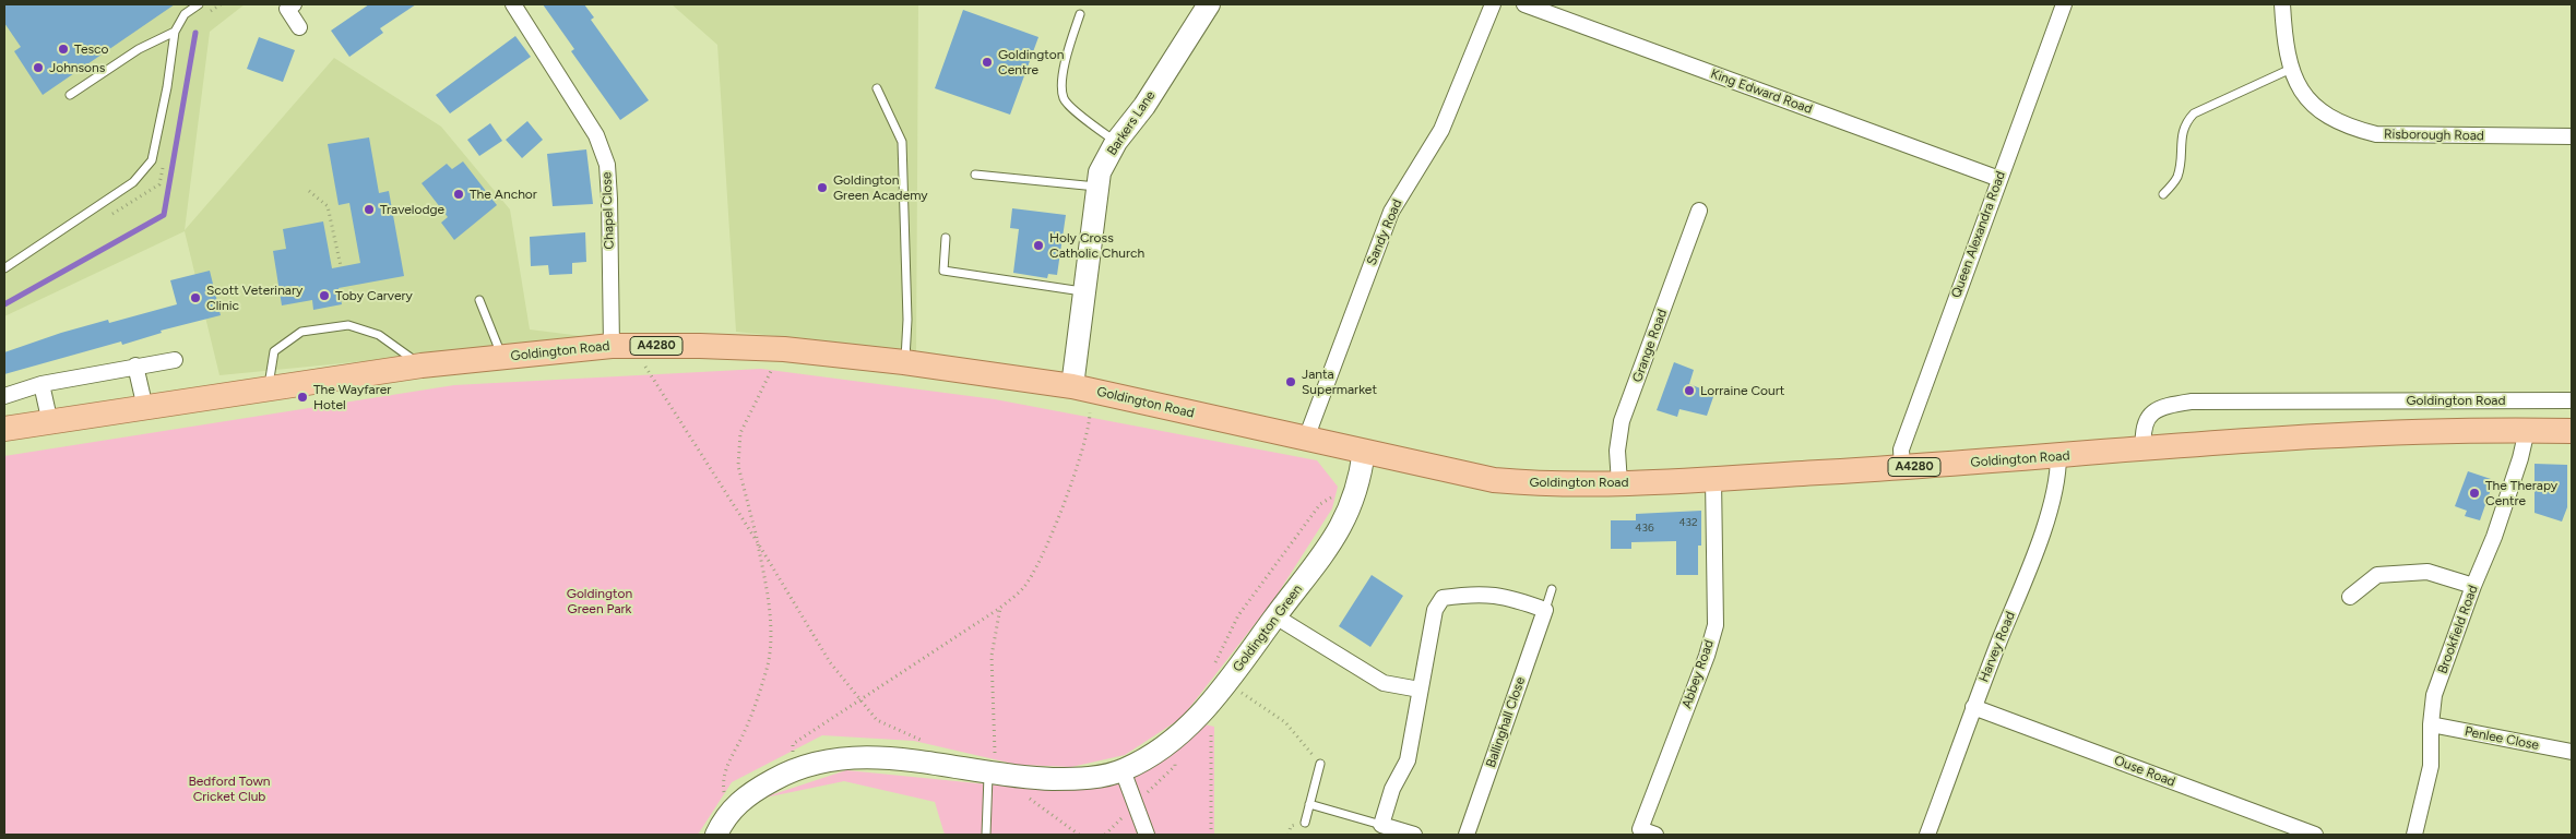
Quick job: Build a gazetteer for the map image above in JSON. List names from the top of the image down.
{
  "streets": {
    "main road": ["A4280", "Goldington Road"],
    "street": [
      "King Edward Road",
      "Barkers Lane",
      "Risborough Road",
      "Chapel Close",
      "Sandy Road",
      "Queen Alexandra Road",
      "Grange Road",
      "Goldington Green",
      "Brookfield Road",
      "Harvey Road",
      "Abbey Road",
      "Ballinghall Close",
      "Penlee Close",
      "Ouse Road"
    ]
  },
  "crossings": [
    ["King Edward Road", "Queen Alexandra Road"],
    ["Barkers Lane", "Goldington Road"],
    ["Chapel Close", "Goldington Road"],
    ["Sandy Road", "Goldington Road"],
    ["Queen Alexandra Road", "Goldington Road"],
    ["Grange Road", "Goldington Road"],
    ["Goldington Road", "Goldington Green"],
    ["Goldington Road", "Brookfield Road"],
    ["Goldington Road", "Harvey Road"],
    ["Goldington Road", "Abbey Road"],
    ["Brookfield Road", "Penlee Close"],
    ["Harvey Road", "Ouse Road"]
  ],
  "parks": ["Goldington Green Park", "Bedford Town Cricket Club"],
  "places": [
    "Tesco",
    "Goldington Centre",
    "Johnsons",
    "Goldington Green Academy",
    "The Anchor",
    "Travelodge",
    "Holy Cross Catholic Church",
    "Toby Carvery",
    "Scott Veterinary Clinic",
    "Janta Supermarket",
    "Lorraine Court",
    "The Wayfarer Hotel",
    "The Therapy Centre"
  ],
  "house_numbers": ["432", "436"]
}
